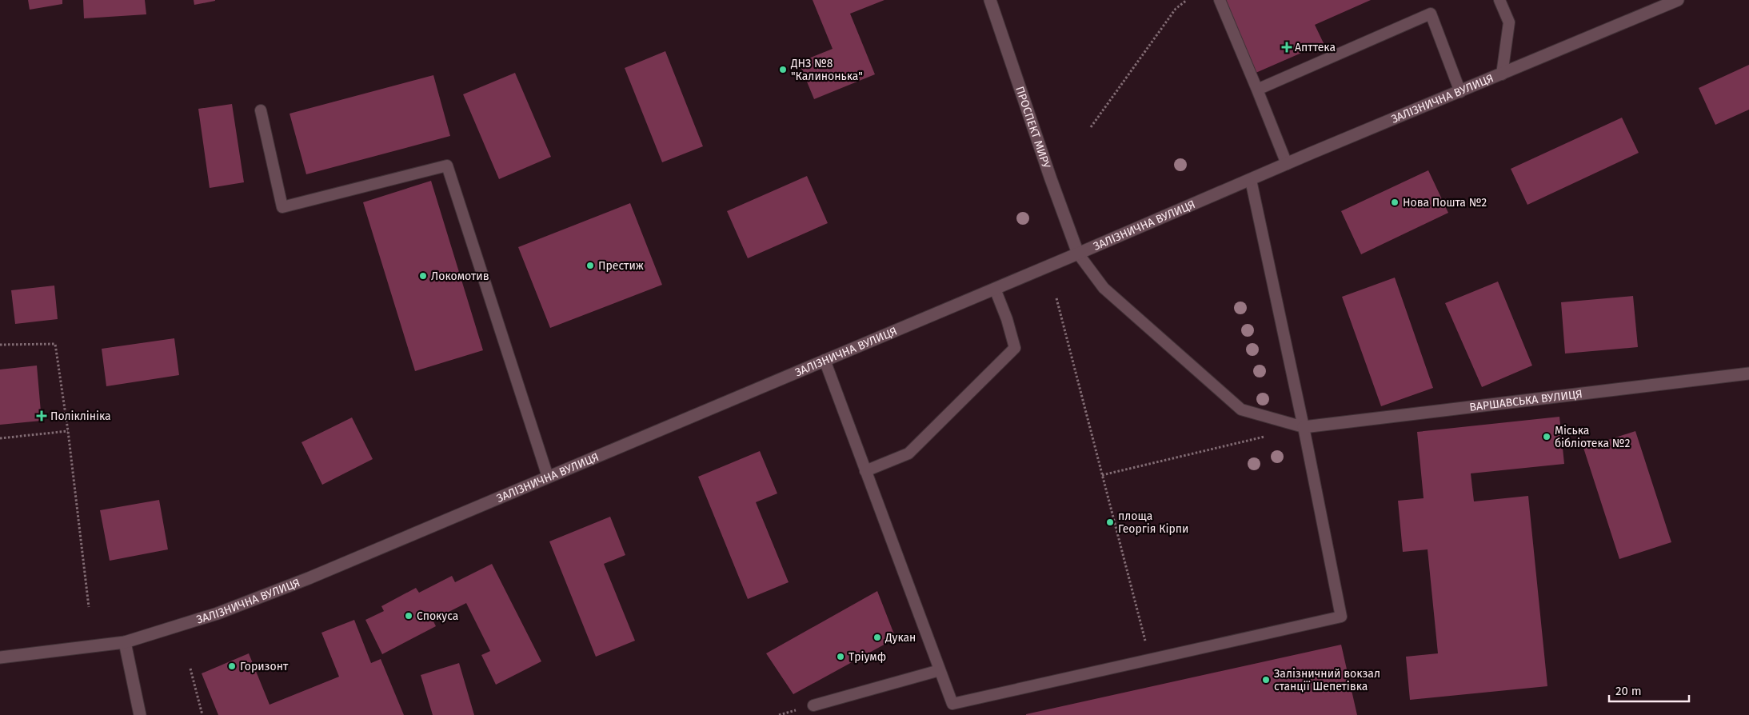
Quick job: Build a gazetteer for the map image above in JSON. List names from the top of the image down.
{
  "streets": {
    "street": ["ЗАЛІЗНИЧНА ВУЛИЦЯ", "ПРОСПЕКТ МИРУ", "ВАРШАВСЬКА ВУЛИЦЯ"]
  },
  "crossings": [
    ["ЗАЛІЗНИЧНА ВУЛИЦЯ", "ПРОСПЕКТ МИРУ"]
  ],
  "places": {
    "health": ["Апттека", "Поліклініка"],
    "other": [
      "ДНЗ №8 \"Калинонька\"",
      "Нова Пошта №2",
      "Престиж",
      "Локомотив",
      "Міська бібліотека №2",
      "площа Георгія Кірпи",
      "Спокуса",
      "Дукан",
      "Тріумф",
      "Горизонт",
      "Залізничний вокзал станції Шепетівка"
    ]
  },
  "scale_bar": "20 m"
}
